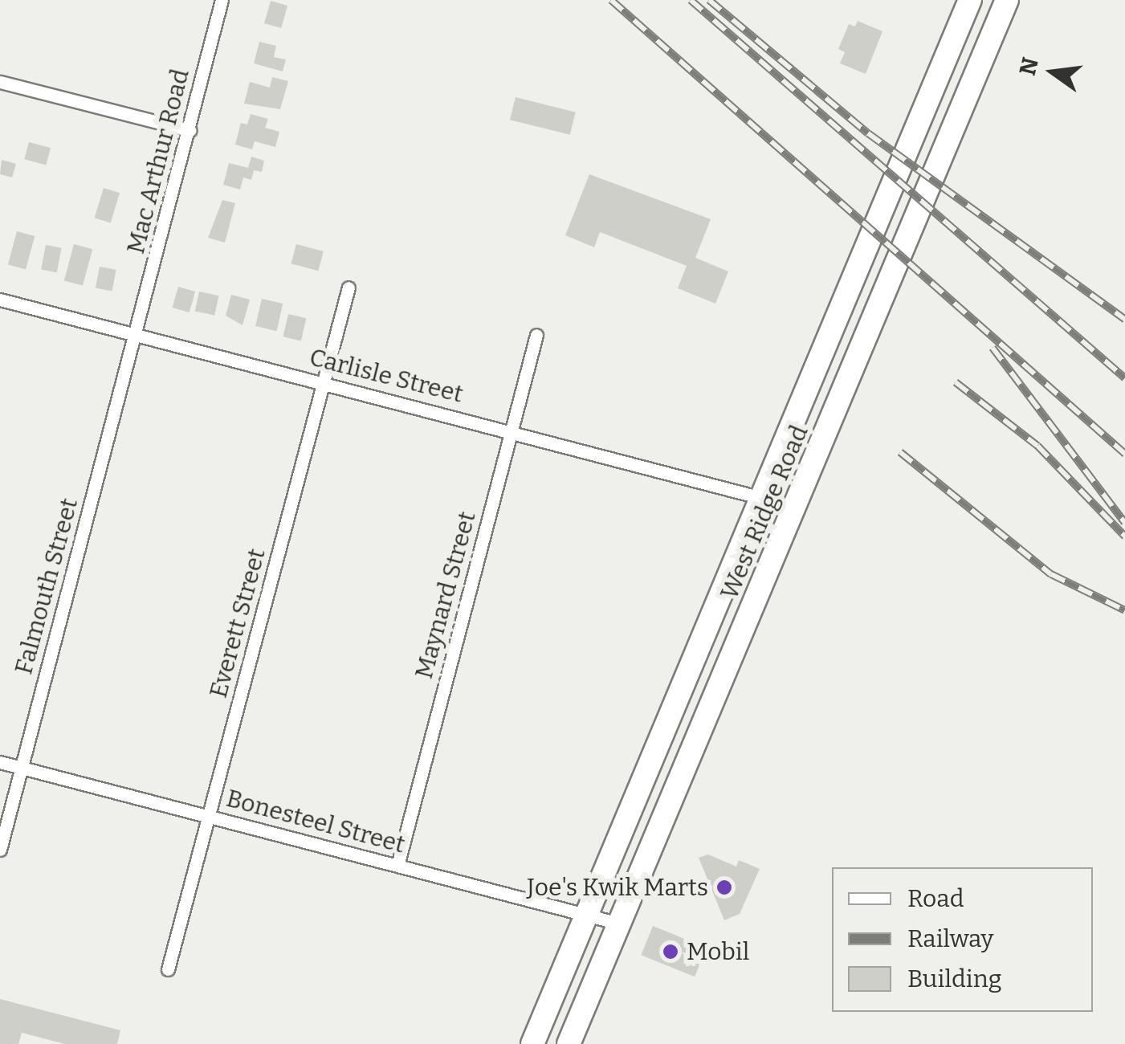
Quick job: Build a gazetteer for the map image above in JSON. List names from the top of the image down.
{
  "streets": {
    "highway": ["West Ridge Road"],
    "street": [
      "Mac Arthur Road",
      "Carlisle Street",
      "Falmouth Street",
      "Maynard Street",
      "Everett Street",
      "Bonesteel Street"
    ]
  },
  "crossings": [
    ["Mac Arthur Road", "Carlisle Street"],
    ["Mac Arthur Road", "Falmouth Street"],
    ["Carlisle Street", "West Ridge Road"],
    ["Carlisle Street", "Falmouth Street"],
    ["Carlisle Street", "Maynard Street"],
    ["Carlisle Street", "Everett Street"],
    ["West Ridge Road", "Bonesteel Street"],
    ["Falmouth Street", "Bonesteel Street"],
    ["Maynard Street", "Bonesteel Street"],
    ["Everett Street", "Bonesteel Street"]
  ],
  "places": ["Joe's Kwik Marts", "Mobil"],
  "legend": ["Road", "Railway", "Building"],
  "north": "left"
}
